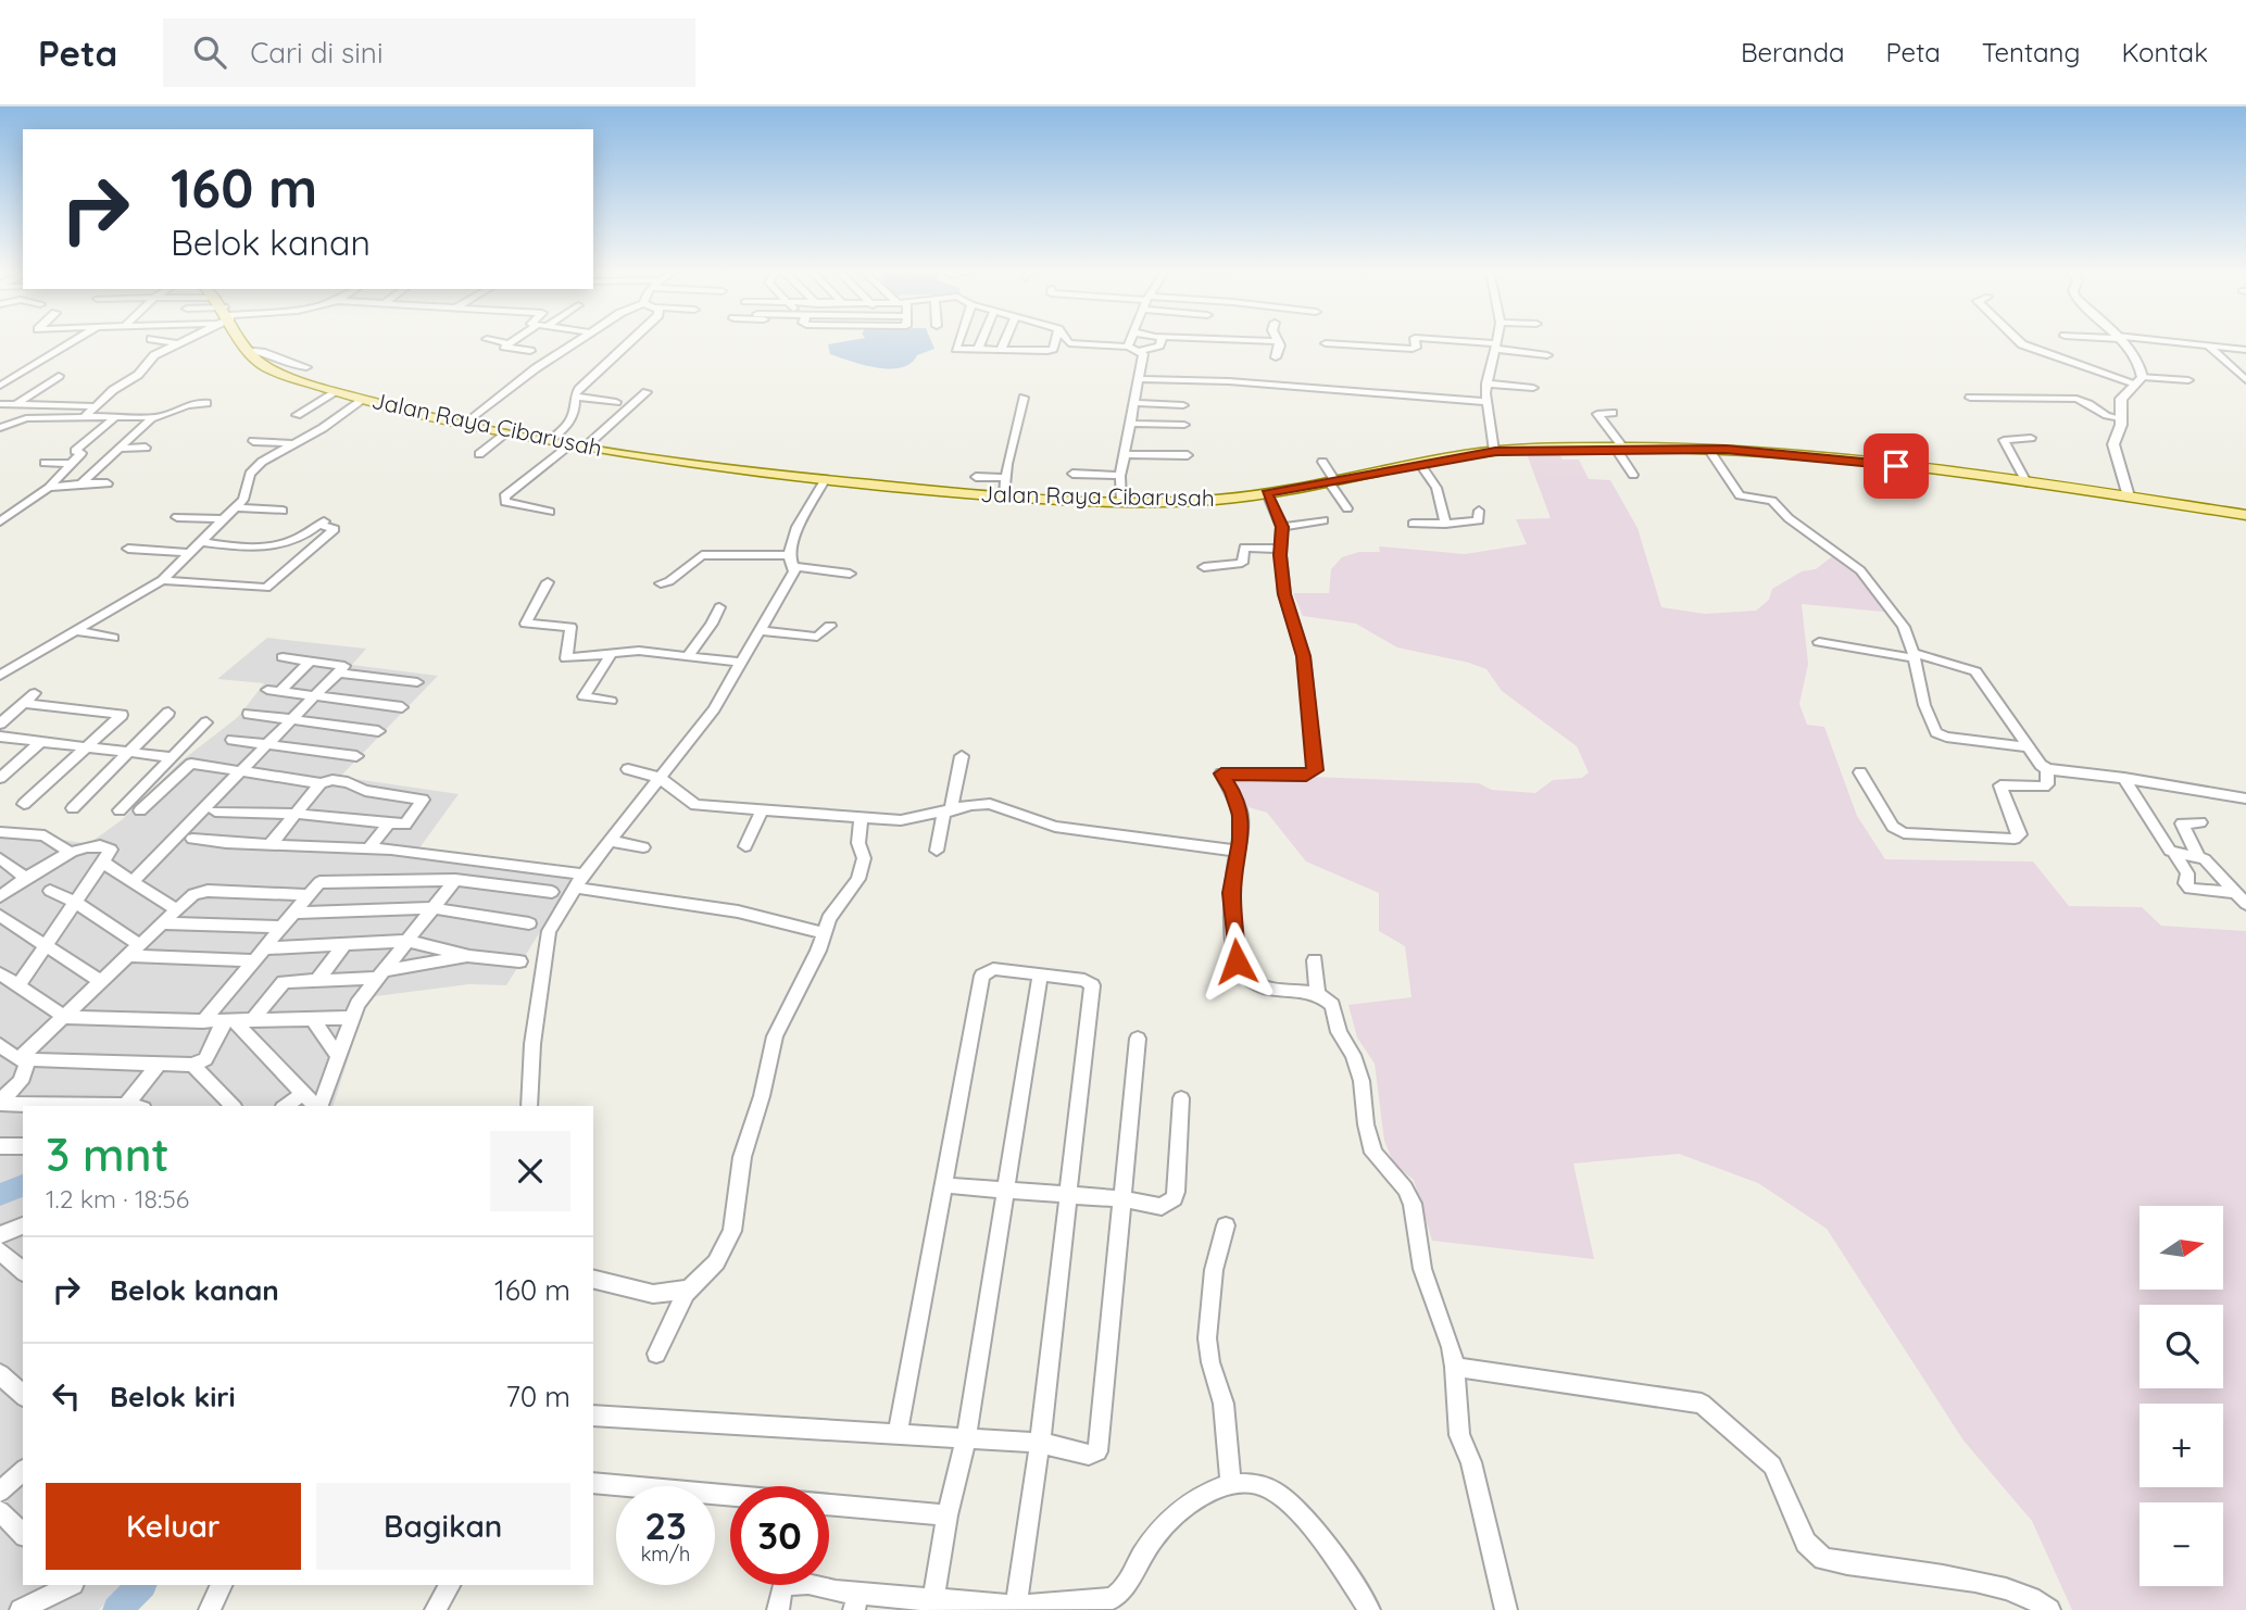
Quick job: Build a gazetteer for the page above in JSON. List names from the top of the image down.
{
  "streets": {
    "main road": ["Jalan Raya Cibarusah"]
  },
  "north": "right",
  "page": {
    "header": "Peta",
    "search": "Cari di sini",
    "nav": [
      "Beranda",
      "Peta",
      "Tentang",
      "Kontak"
    ],
    "turn": ["160 m", "Belok kanan"],
    "heading": ["3 mnt", "1.2 km · 18:56"],
    "map_buttons": ["+", "−"],
    "list": [
      {
        "name": "Belok kanan",
        "value": "160 m"
      },
      {
        "name": "Belok kiri",
        "value": "70 m"
      }
    ],
    "buttons": ["Keluar", "Bagikan"],
    "speed": "23 km/h",
    "limit": "30"
  }
}
